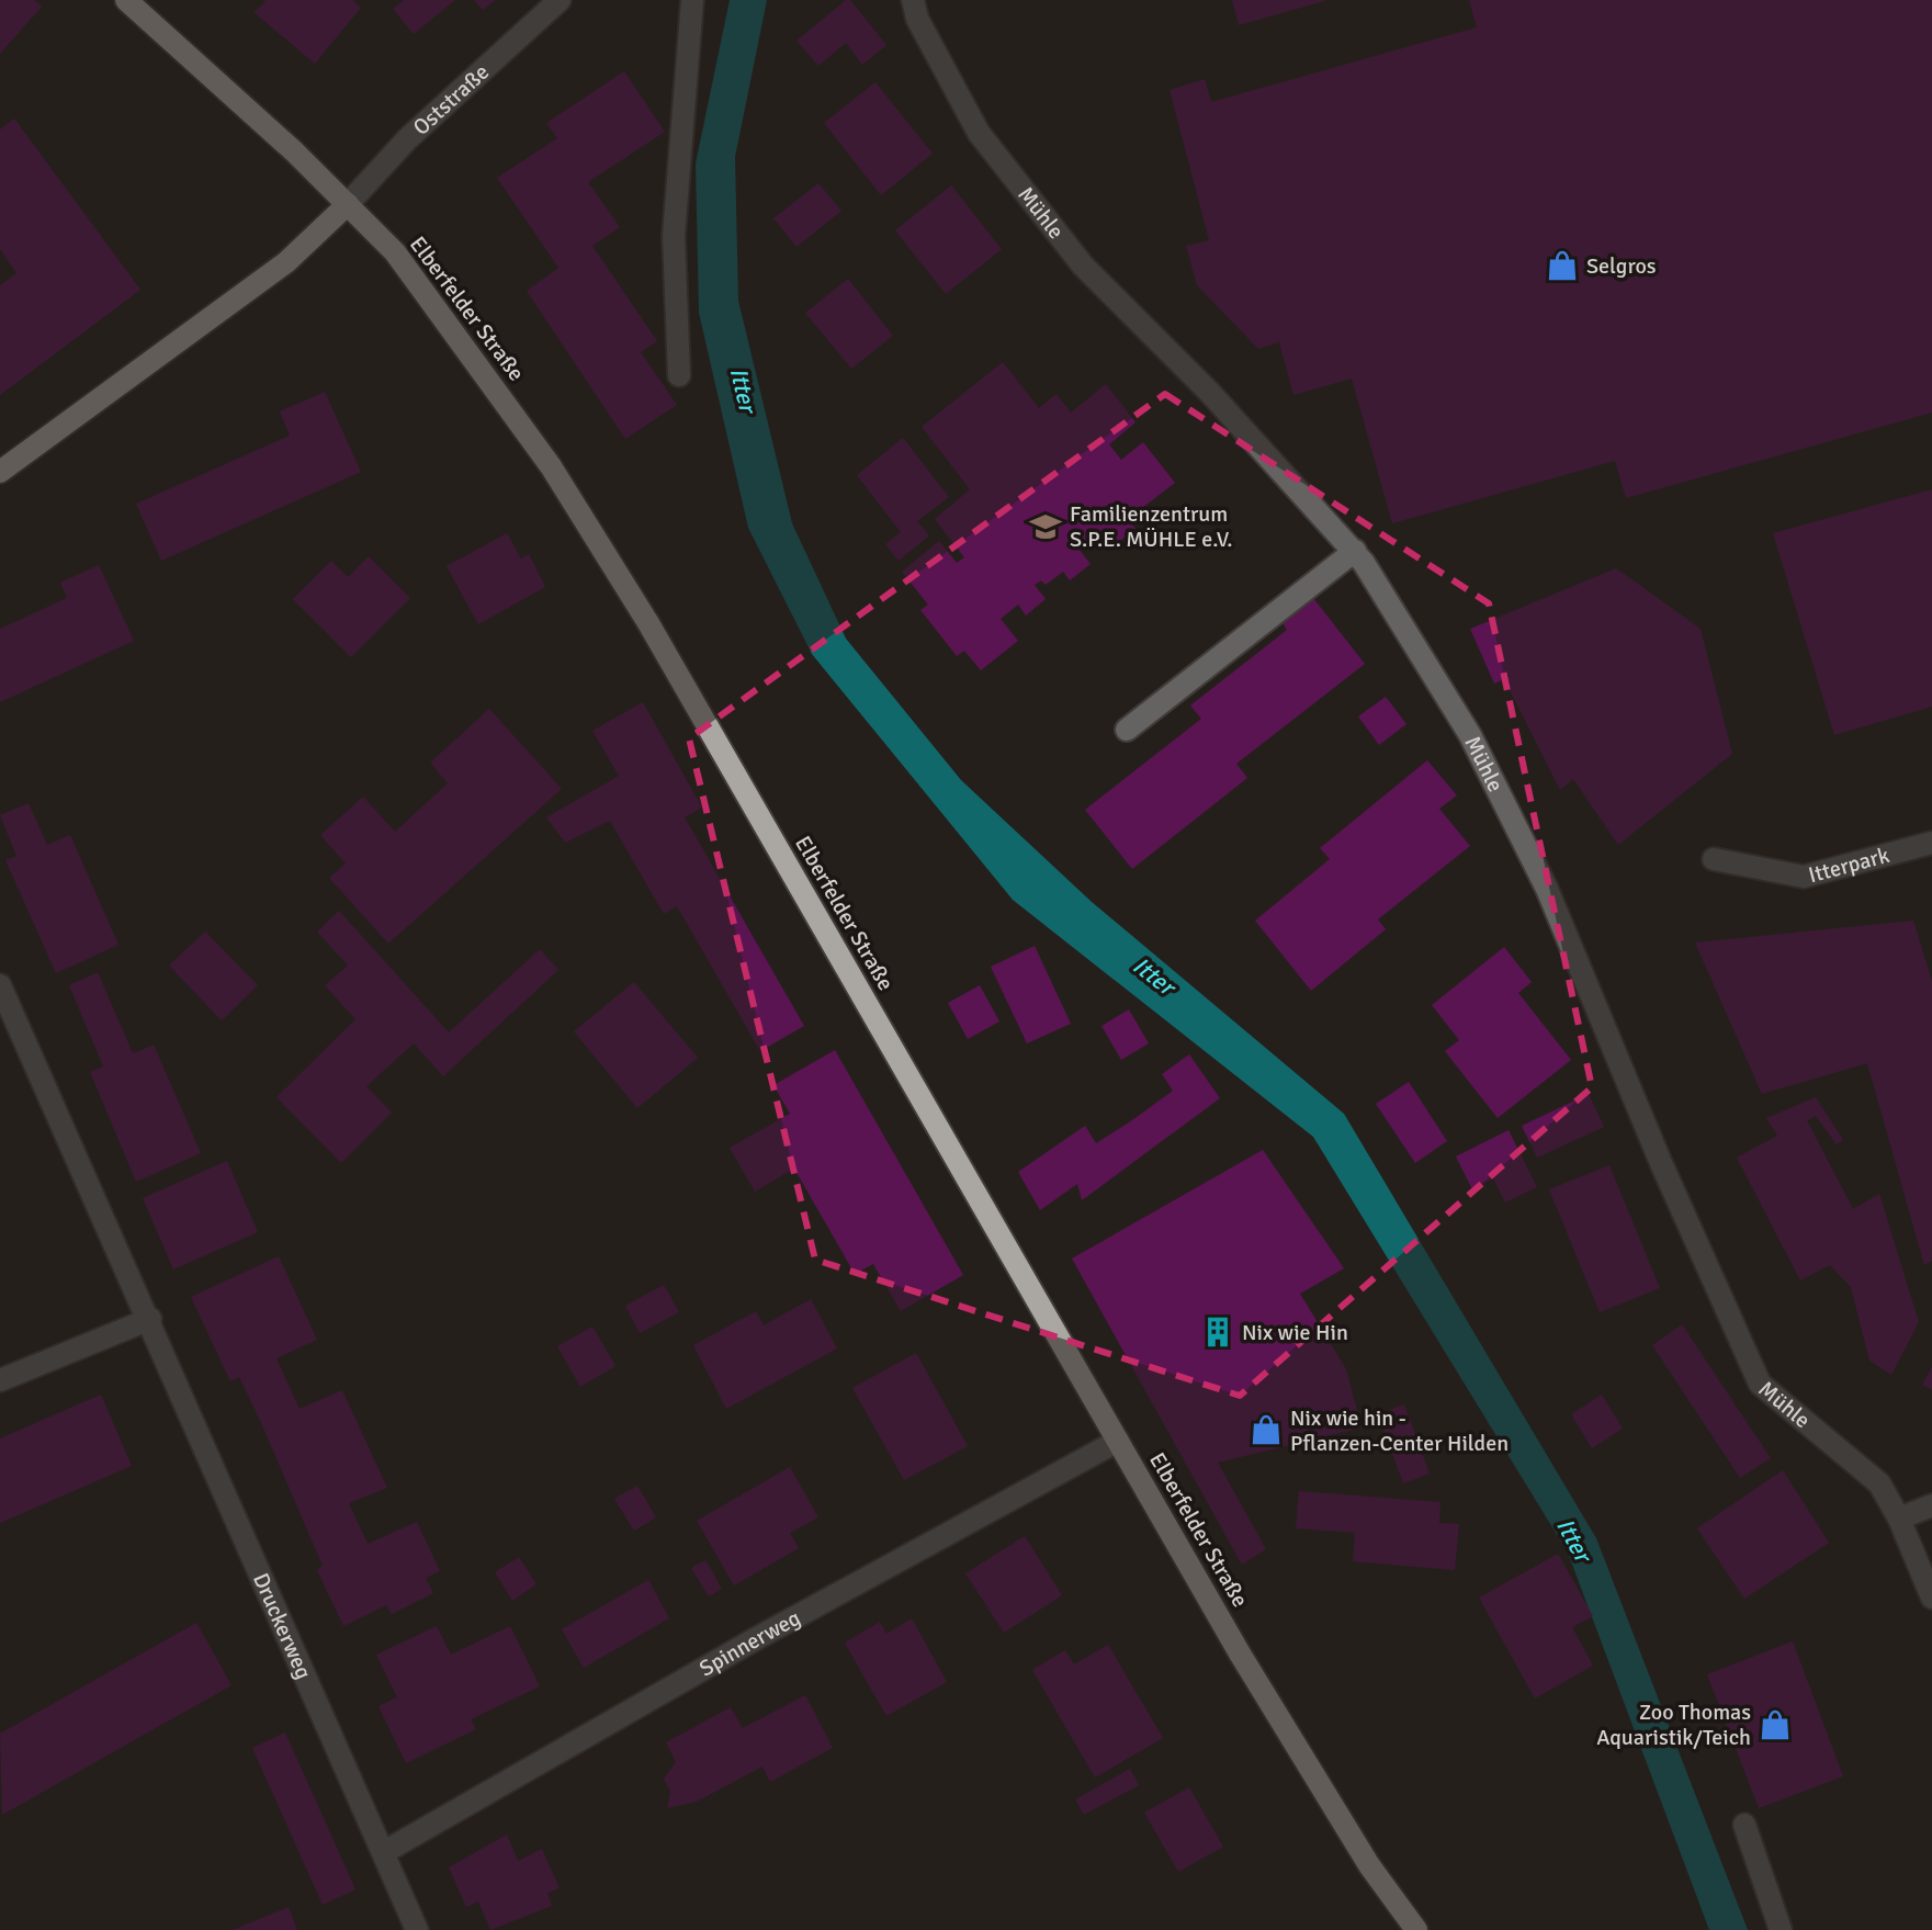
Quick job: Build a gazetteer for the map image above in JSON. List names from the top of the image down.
{
  "streets": {
    "main road": ["Elberfelder Straße"],
    "street": [
      "Oststraße",
      "Mühle",
      "Itterpark",
      "Druckerweg",
      "Spinnerweg"
    ]
  },
  "crossings": [
    ["Oststraße", "Elberfelder Straße"],
    ["Elberfelder Straße", "Spinnerweg"],
    ["Druckerweg", "Spinnerweg"]
  ],
  "water": ["Itter"],
  "places": {
    "shop": ["Selgros", "Nix wie hin - Pflanzen-Center Hilden", "Zoo Thomas Aquaristik/Teich"],
    "school or university": ["Familienzentrum S.P.E. MÜHLE e.V."],
    "building": ["Nix wie Hin"]
  }
}
